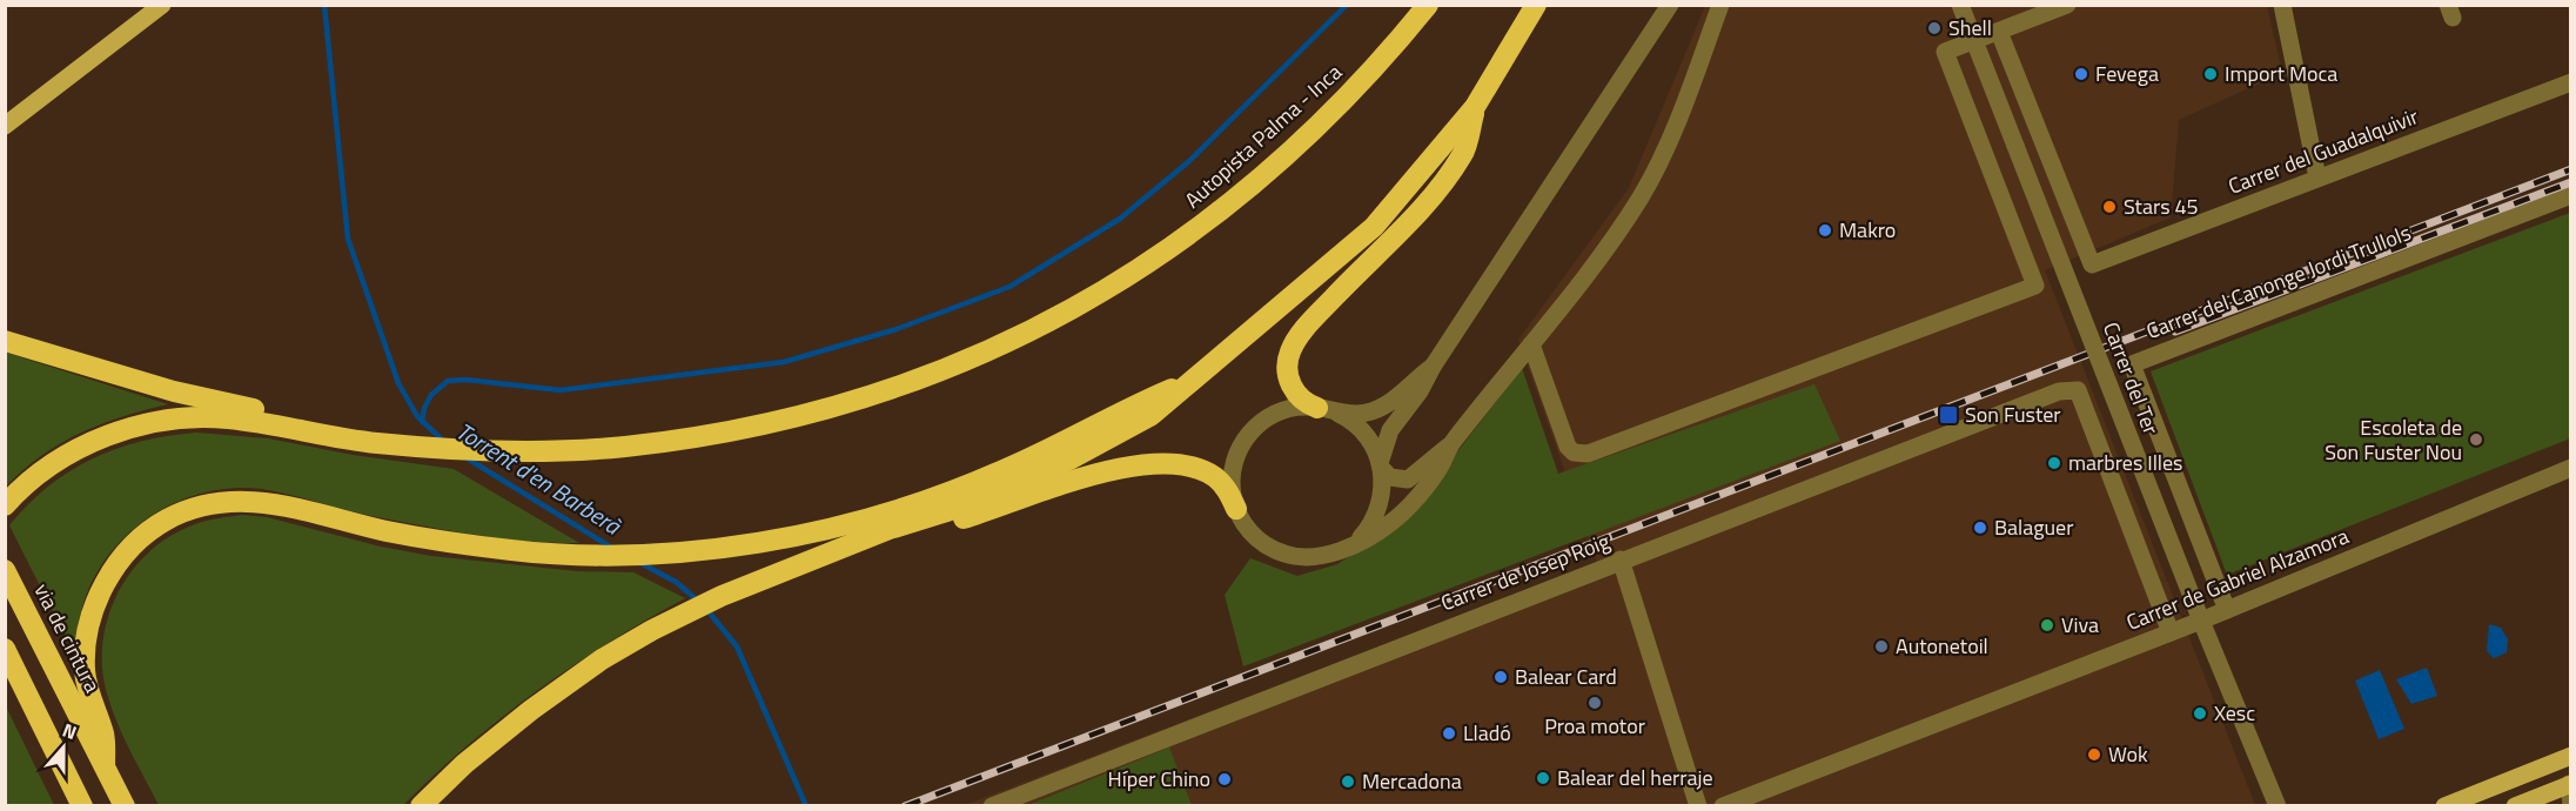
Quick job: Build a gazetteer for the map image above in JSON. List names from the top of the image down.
{
  "streets": {
    "highway": ["Autopista Palma - Inca", "via de cintura"],
    "street": [
      "Carrer del Guadalquivir",
      "Carrer del Canonge Jordi Trullols",
      "Carrer del Ter",
      "Carrer de Josep Roig",
      "Carrer de Gabriel Alzamora"
    ]
  },
  "crossings": [
    ["Carrer del Canonge Jordi Trullols", "Carrer de Gabriel Alzamora"],
    ["Carrer del Ter", "Carrer de Gabriel Alzamora"],
    ["Carrer de Josep Roig", "Carrer de Gabriel Alzamora"]
  ],
  "water": ["Torrent d'en Barberà"],
  "places": {
    "other": [
      "Shell",
      "Fevega",
      "Import Moca",
      "Stars 45",
      "Makro",
      "Escoleta de Son Fuster Nou",
      "marbres Illes",
      "Balaguer",
      "Viva",
      "Autonetoil",
      "Balear Card",
      "Proa motor",
      "Xesc",
      "Lladó",
      "Wok",
      "Balear del herraje",
      "Híper Chino",
      "Mercadona"
    ],
    "transit": ["Son Fuster"]
  },
  "north": "top"
}
